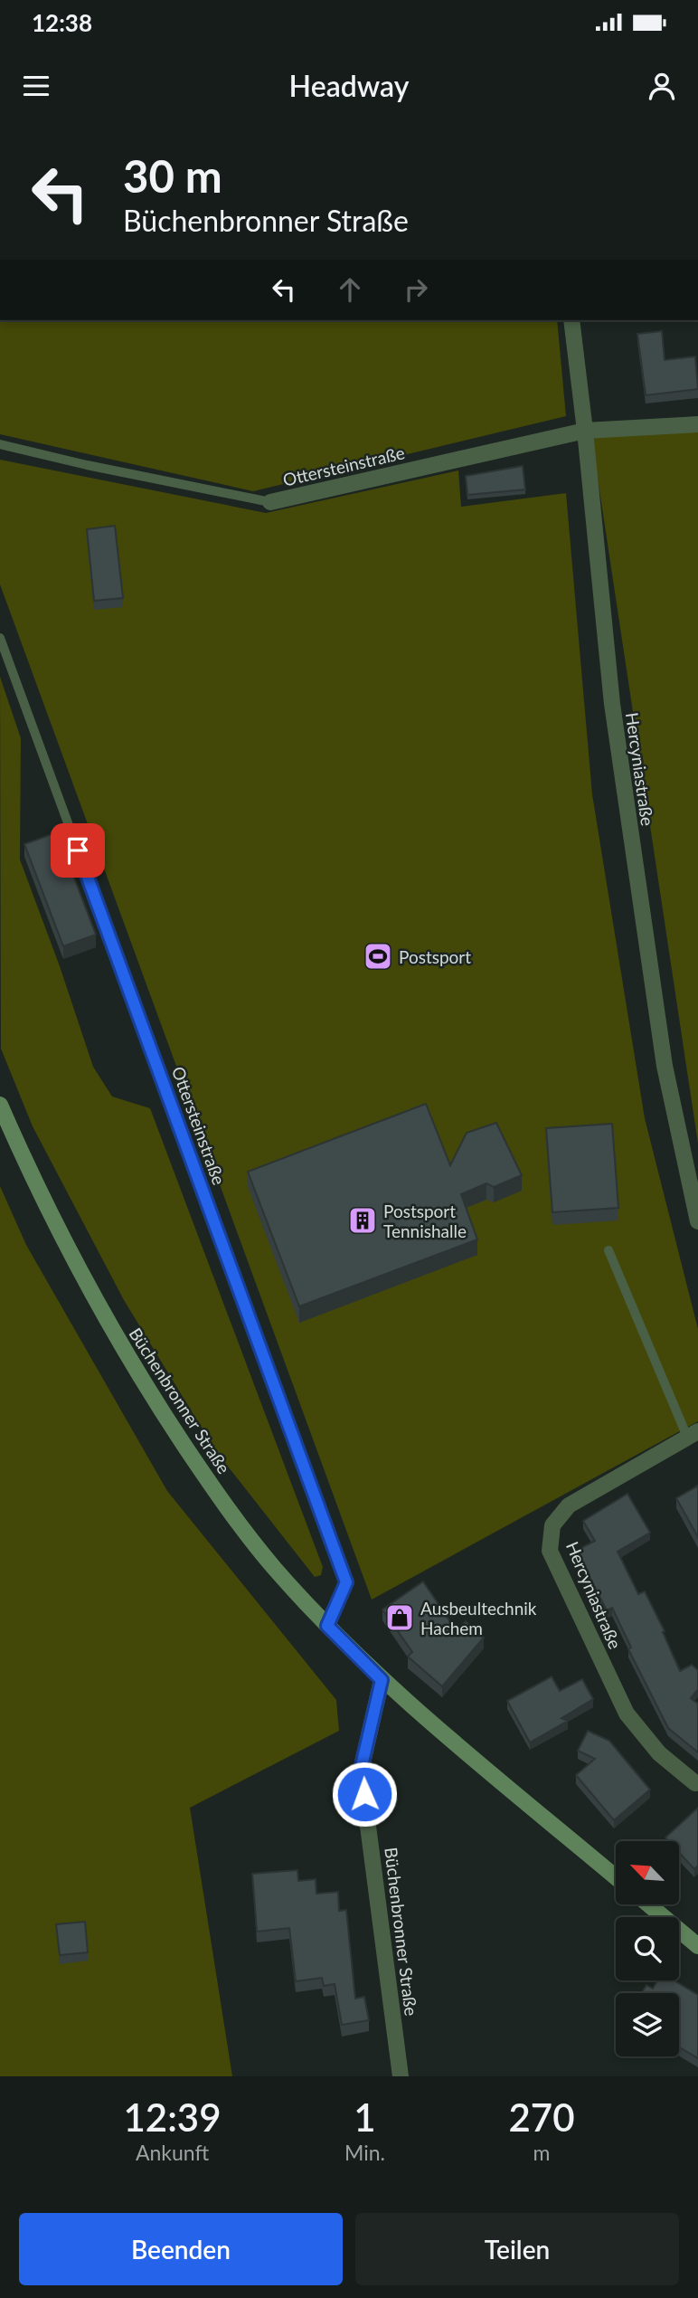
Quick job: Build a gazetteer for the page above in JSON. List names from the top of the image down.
{
  "streets": {
    "main road": ["Büchenbronner Straße"],
    "street": ["Ottersteinstraße", "Hercyniastraße"]
  },
  "crossings": [
    ["Ottersteinstraße", "Hercyniastraße"],
    ["Ottersteinstraße", "Büchenbronner Straße"]
  ],
  "places": {
    "sports": ["Postsport"],
    "building": ["Postsport Tennishalle"],
    "shop": ["Ausbeultechnik Hachem"]
  },
  "north": "top left",
  "page": {
    "status": "12:38",
    "header": "Headway",
    "turn": ["30 m", "Büchenbronner Straße"],
    "eta": [
      "12:39",
      "Ankunft",
      "1",
      "Min.",
      "270",
      "m"
    ],
    "buttons": ["Beenden", "Teilen"]
  }
}
